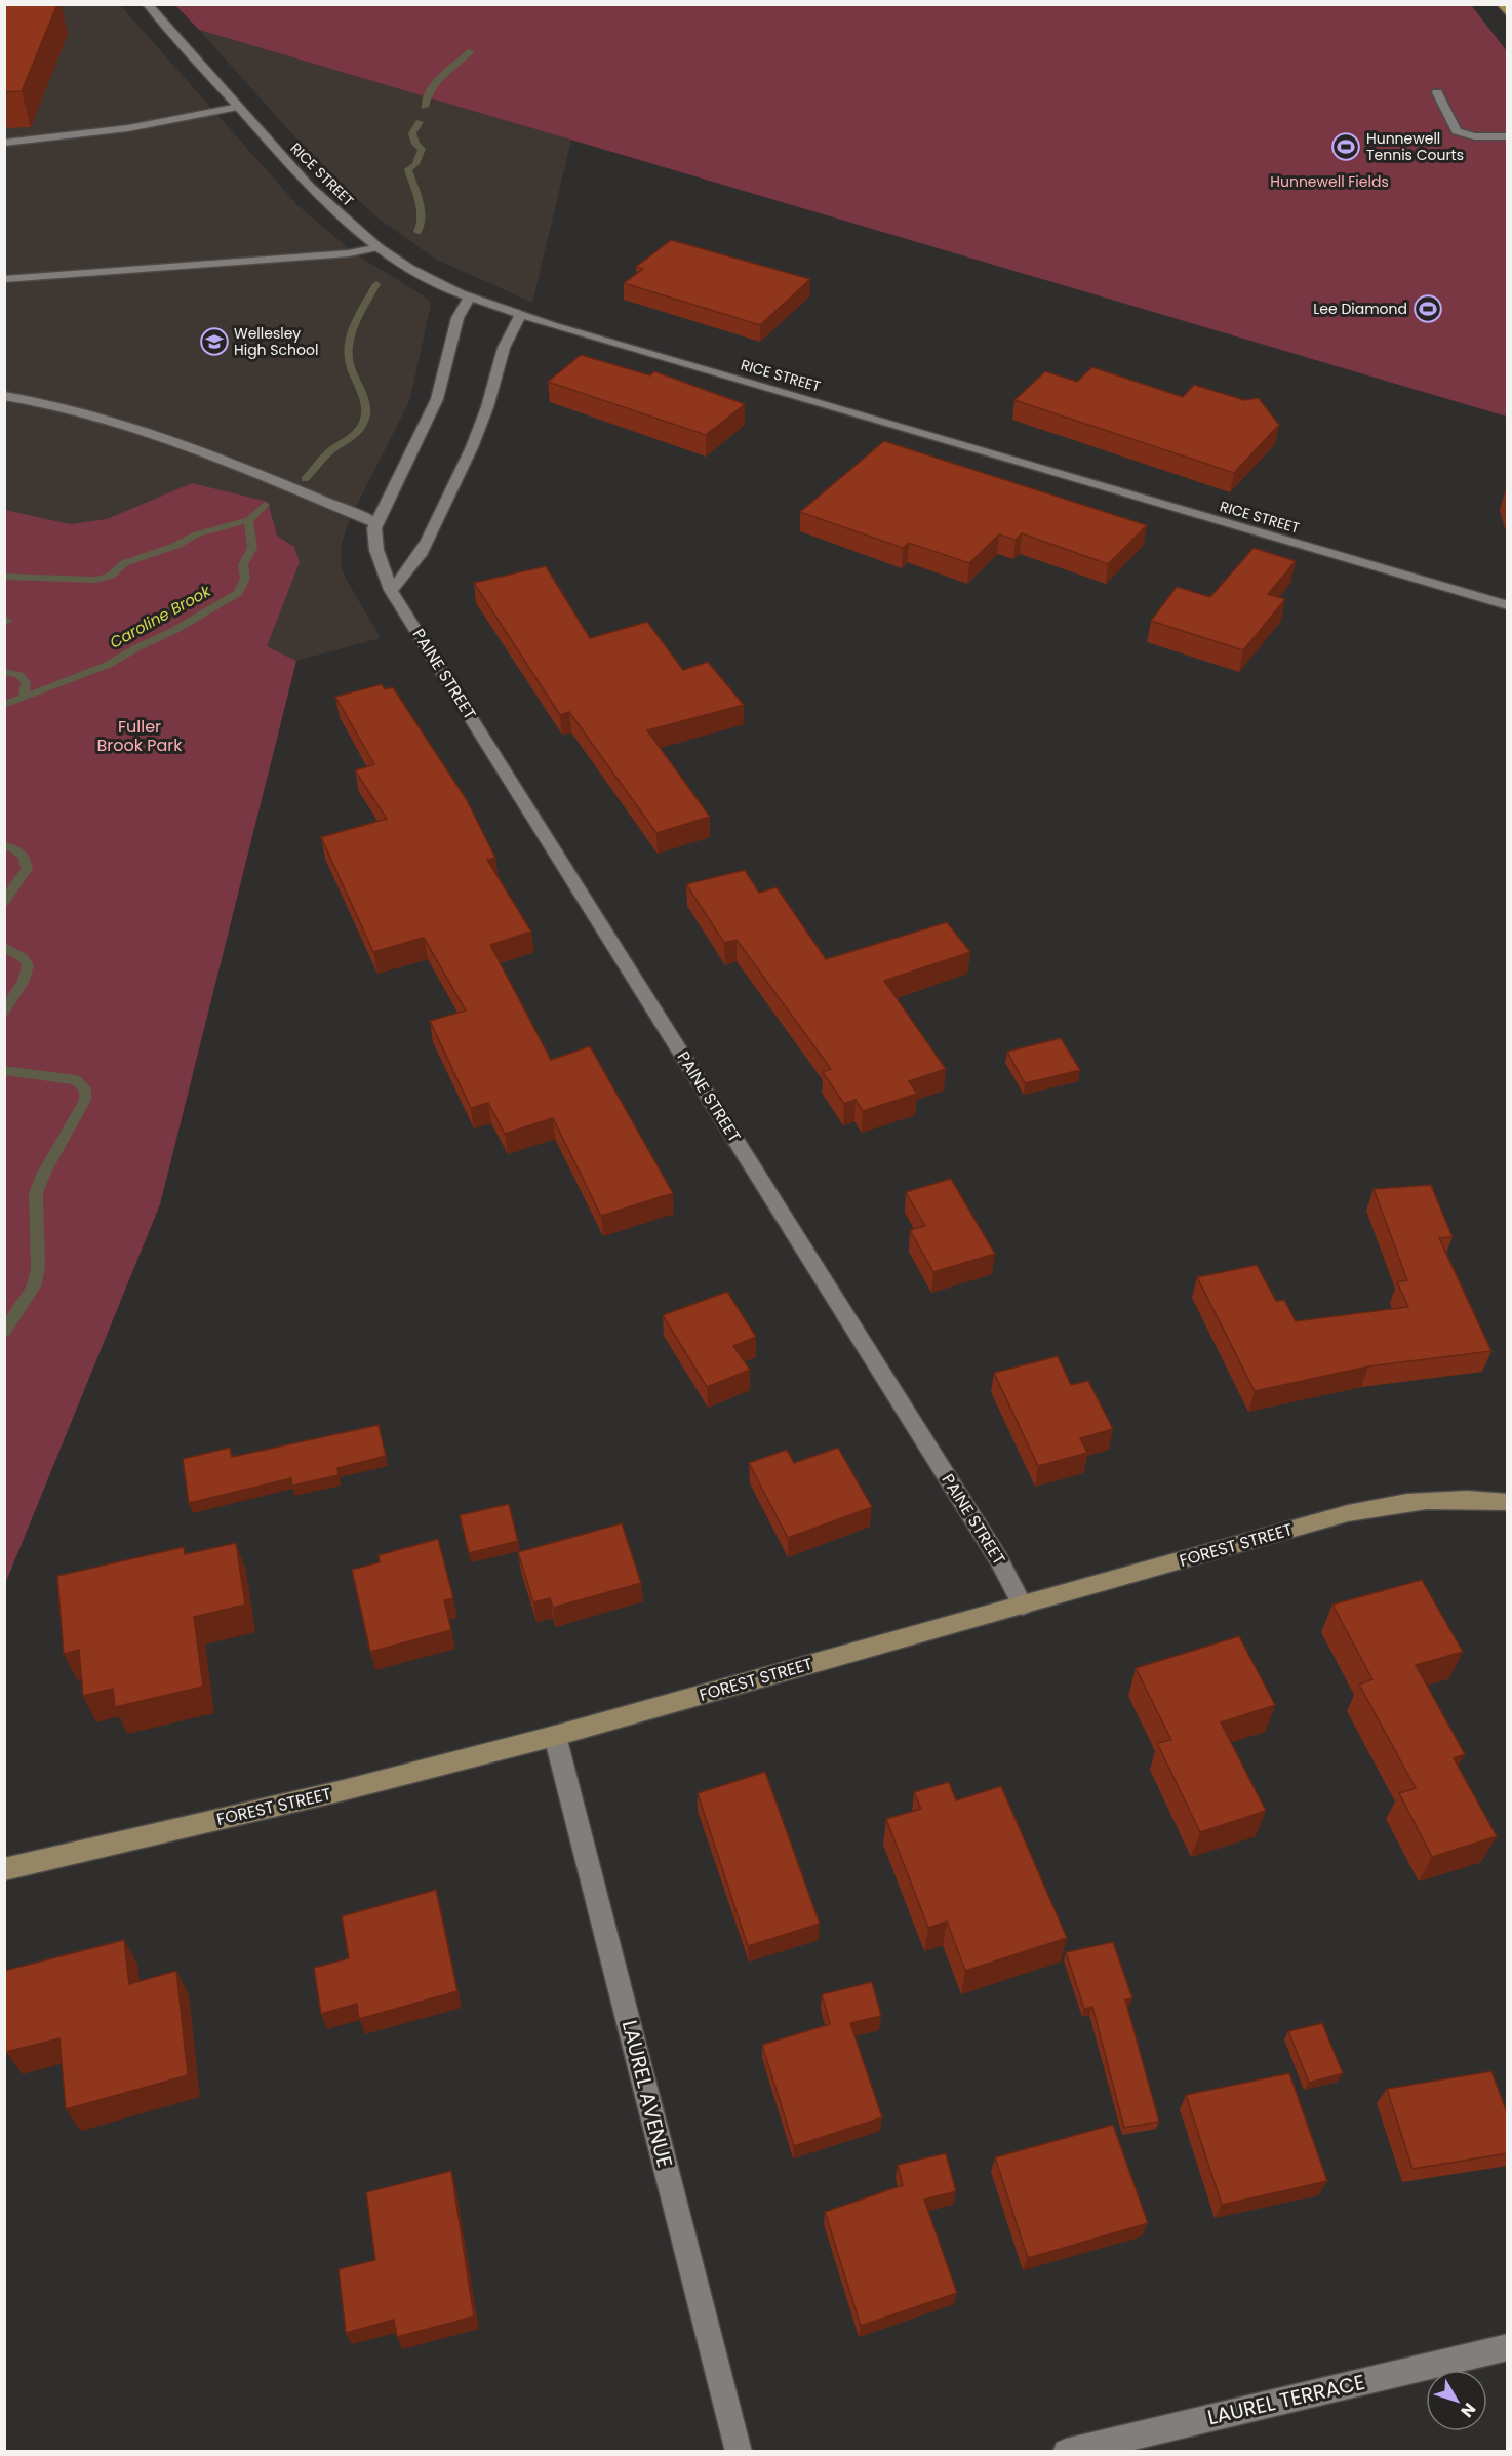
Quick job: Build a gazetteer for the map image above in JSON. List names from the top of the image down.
{
  "streets": {
    "street": [
      "RICE STREET",
      "PAINE STREET",
      "FOREST STREET",
      "LAUREL AVENUE",
      "LAUREL TERRACE"
    ]
  },
  "crossings": [
    ["RICE STREET", "PAINE STREET"],
    ["PAINE STREET", "FOREST STREET"],
    ["FOREST STREET", "LAUREL AVENUE"]
  ],
  "water": ["Caroline Brook"],
  "parks": ["Hunnewell Fields", "Fuller Brook Park"],
  "places": {
    "sports": ["Hunnewell Tennis Courts", "Lee Diamond"],
    "school or university": ["Wellesley High School"]
  },
  "north": "bottom right"
}
